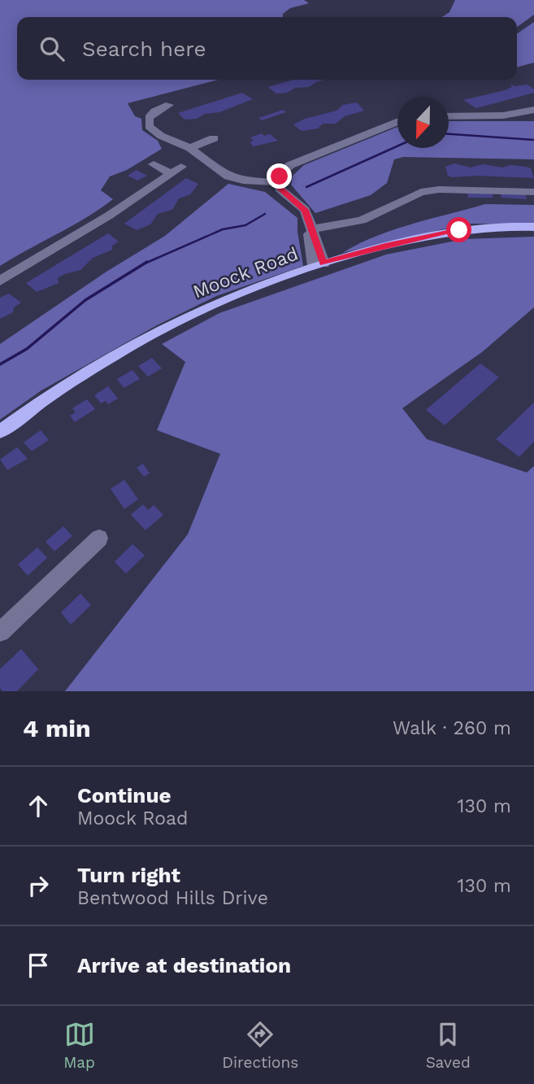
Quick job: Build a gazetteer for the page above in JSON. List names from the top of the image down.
{
  "streets": {
    "main road": ["Moock Road"]
  },
  "north": "bottom",
  "page": {
    "search": "Search here",
    "heading": ["4 min", "Walk · 260 m"],
    "list": [
      ["Continue", "Moock Road", "130 m"],
      ["Turn right", "Bentwood Hills Drive", "130 m"],
      "Arrive at destination"
    ],
    "nav": ["Map", "Directions", "Saved"]
  }
}
